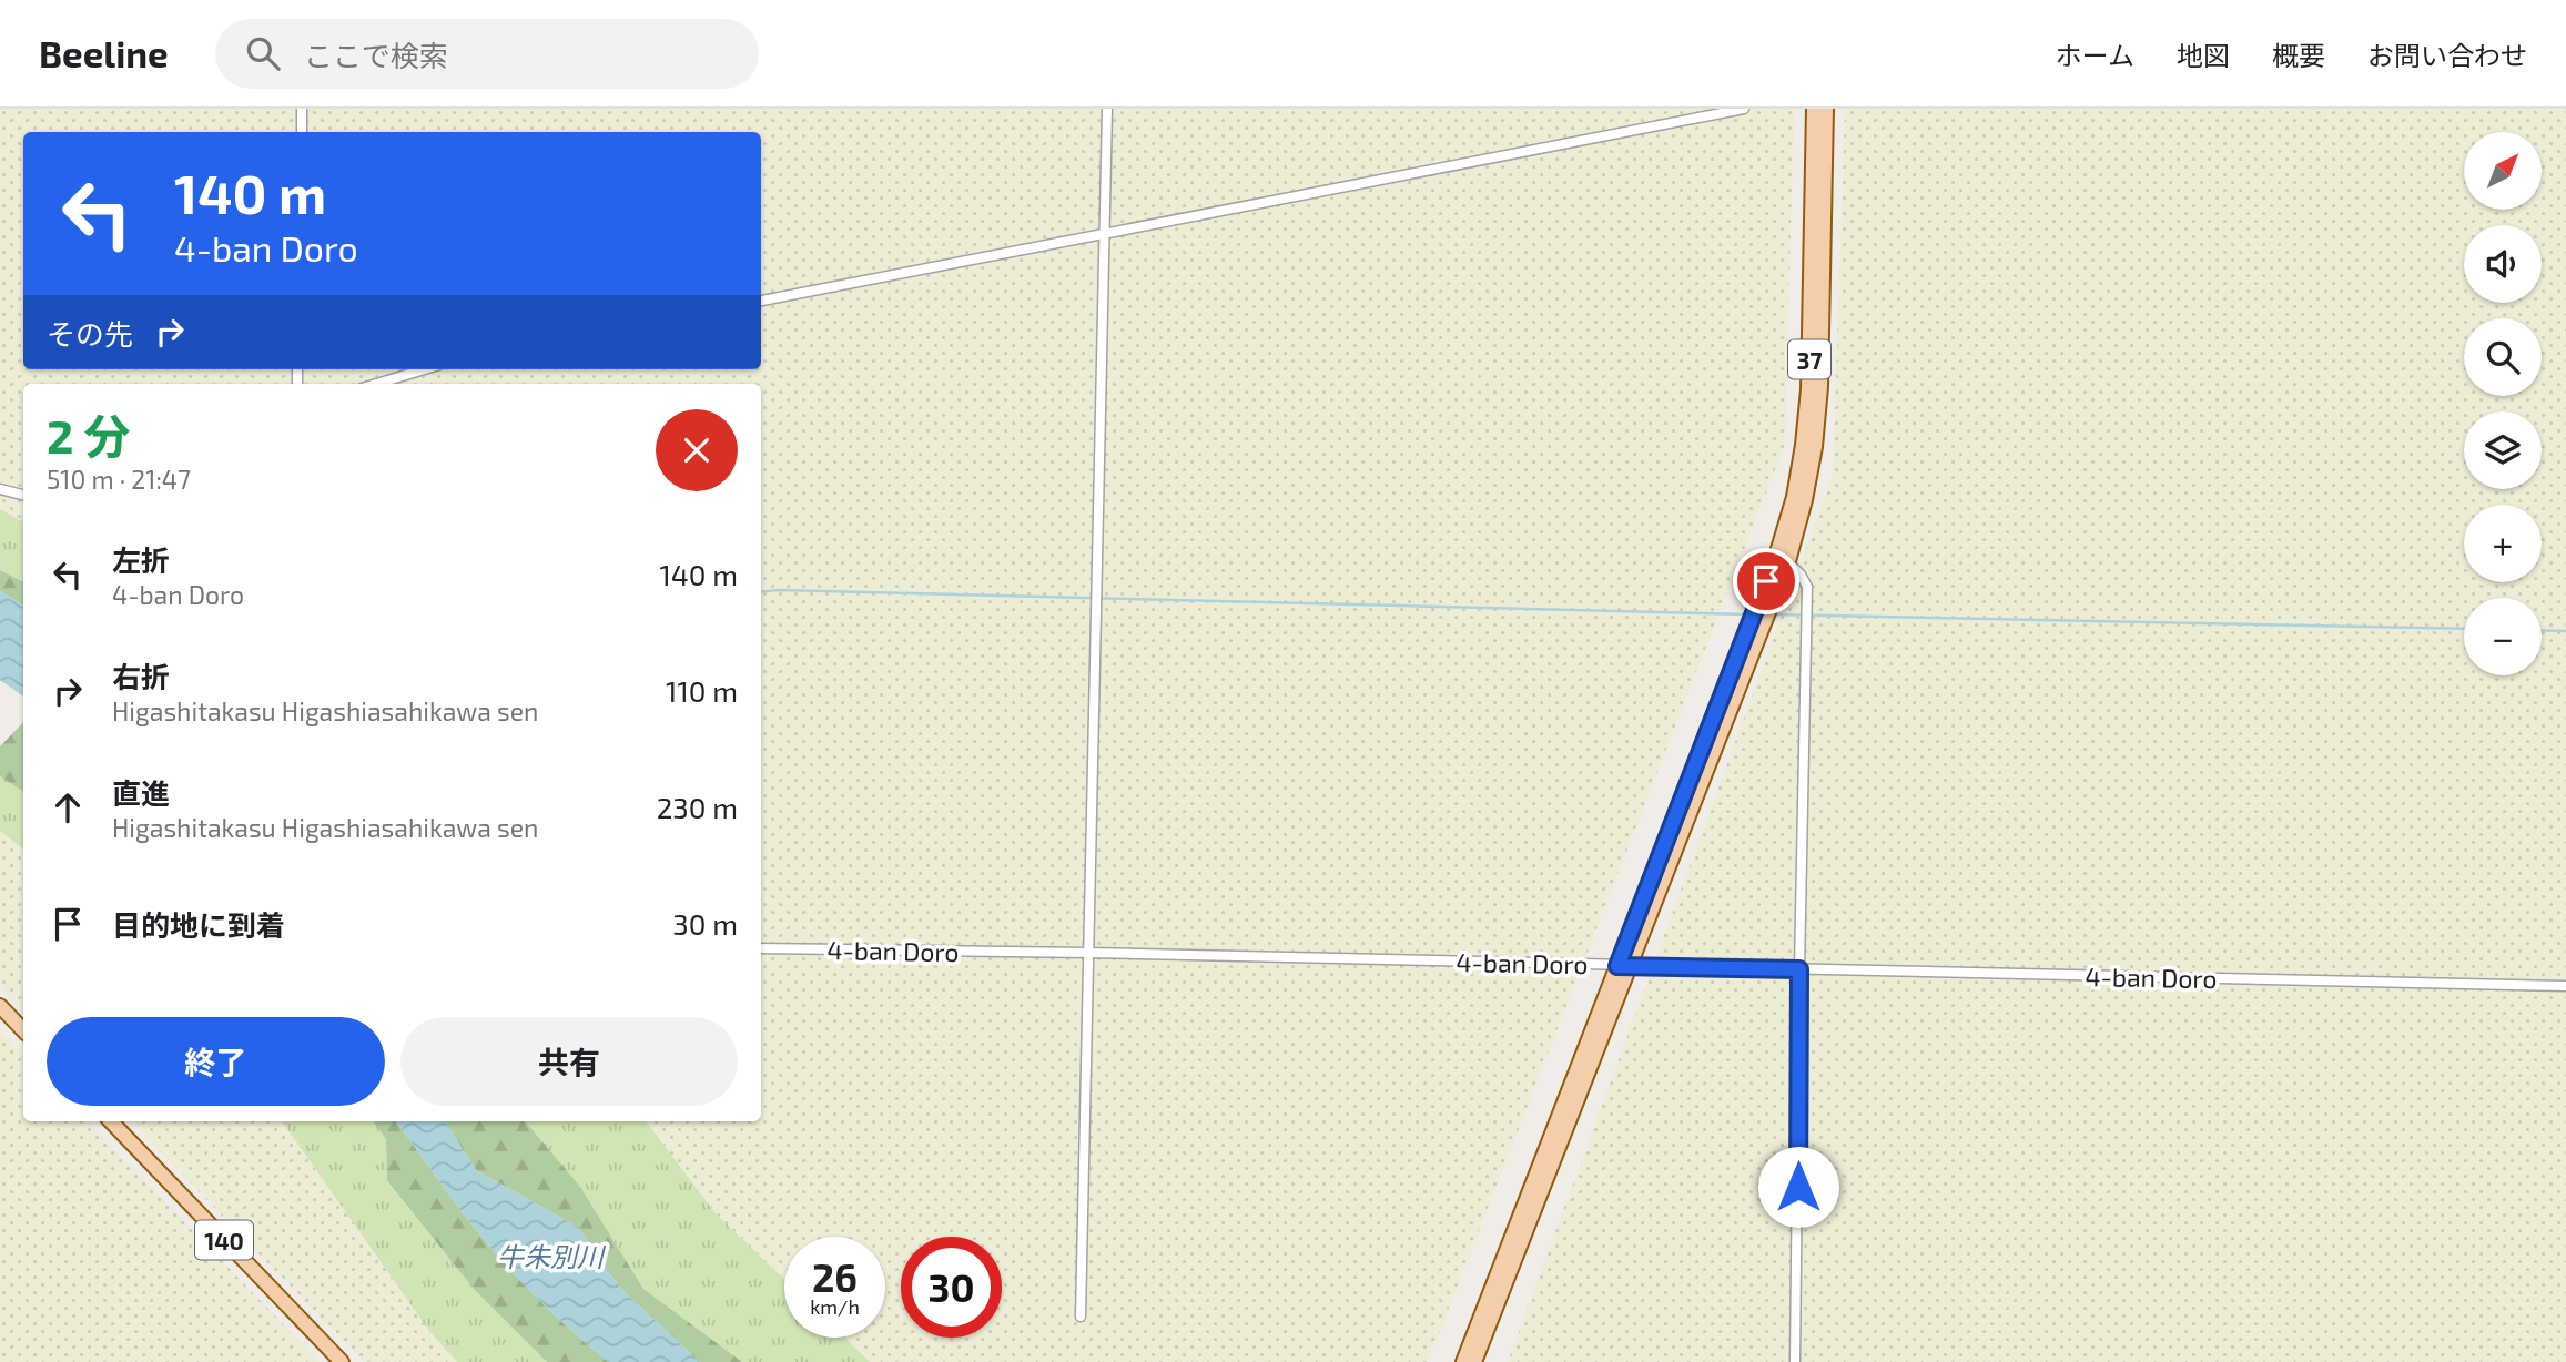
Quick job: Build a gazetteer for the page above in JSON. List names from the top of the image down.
{
  "streets": {
    "main road": ["37", "140"],
    "street": ["4-ban Doro"]
  },
  "crossings": [
    ["37", "4-ban Doro"]
  ],
  "water": ["牛朱別川"],
  "north": "top right",
  "page": {
    "header": "Beeline",
    "search": "ここで検索",
    "nav": [
      "ホーム",
      "地図",
      "概要",
      "お問い合わせ"
    ],
    "map_buttons": ["+", "−"],
    "turn": ["140 m", "4-ban Doro"],
    "then": "その先",
    "heading": ["2 分", "510 m · 21:47"],
    "list": [
      {
        "name": "左折",
        "note": "4-ban Doro",
        "value": "140 m"
      },
      {
        "name": "右折",
        "note": "Higashitakasu Higashiasahikawa sen",
        "value": "110 m"
      },
      {
        "name": "直進",
        "note": "Higashitakasu Higashiasahikawa sen",
        "value": "230 m"
      },
      {
        "name": "目的地に到着",
        "value": "30 m"
      }
    ],
    "buttons": ["終了", "共有"],
    "speed": "26 km/h",
    "limit": "30"
  }
}
